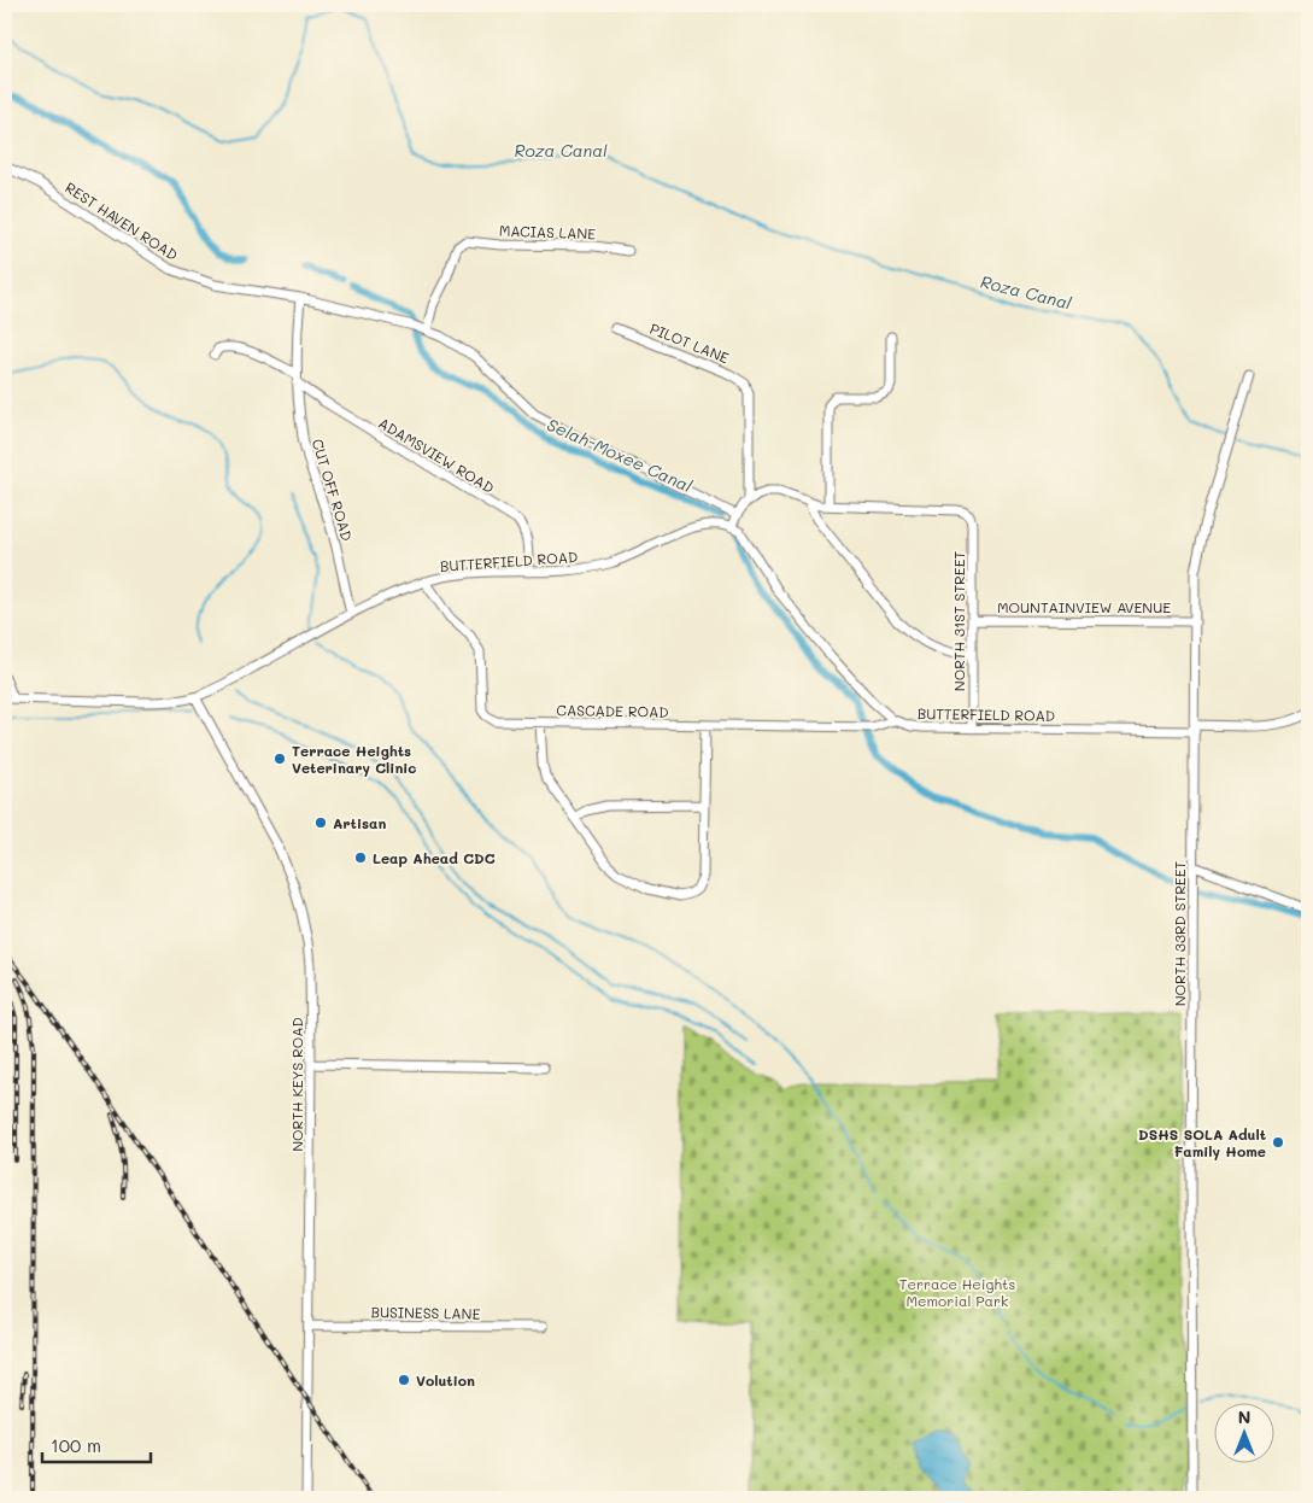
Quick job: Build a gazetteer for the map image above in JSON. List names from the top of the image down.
{
  "streets": {
    "street": [
      "REST HAVEN ROAD",
      "MACIAS LANE",
      "PILOT LANE",
      "ADAMSVIEW ROAD",
      "CUT OFF ROAD",
      "BUTTERFIELD ROAD",
      "MOUNTAINVIEW AVENUE",
      "NORTH 31ST STREET",
      "CASCADE ROAD",
      "NORTH 33RD STREET",
      "NORTH KEYS ROAD",
      "BUSINESS LANE"
    ]
  },
  "crossings": [
    ["REST HAVEN ROAD", "MACIAS LANE"],
    ["REST HAVEN ROAD", "CUT OFF ROAD"],
    ["ADAMSVIEW ROAD", "CUT OFF ROAD"],
    ["ADAMSVIEW ROAD", "BUTTERFIELD ROAD"],
    ["CUT OFF ROAD", "BUTTERFIELD ROAD"],
    ["BUTTERFIELD ROAD", "NORTH 31ST STREET"],
    ["BUTTERFIELD ROAD", "CASCADE ROAD"],
    ["BUTTERFIELD ROAD", "NORTH 33RD STREET"],
    ["BUTTERFIELD ROAD", "NORTH KEYS ROAD"],
    ["MOUNTAINVIEW AVENUE", "NORTH 31ST STREET"],
    ["MOUNTAINVIEW AVENUE", "NORTH 33RD STREET"],
    ["NORTH KEYS ROAD", "BUSINESS LANE"]
  ],
  "water": ["Roza Canal", "Selah-Moxee Canal"],
  "parks": ["Terrace Heights Memorial Park"],
  "places": [
    "Terrace Heights Veterinary Clinic",
    "Artisan",
    "Leap Ahead CDC",
    "DSHS SOLA Adult Family Home",
    "Volution"
  ],
  "scale_bar": "100 m",
  "north": "top"
}
